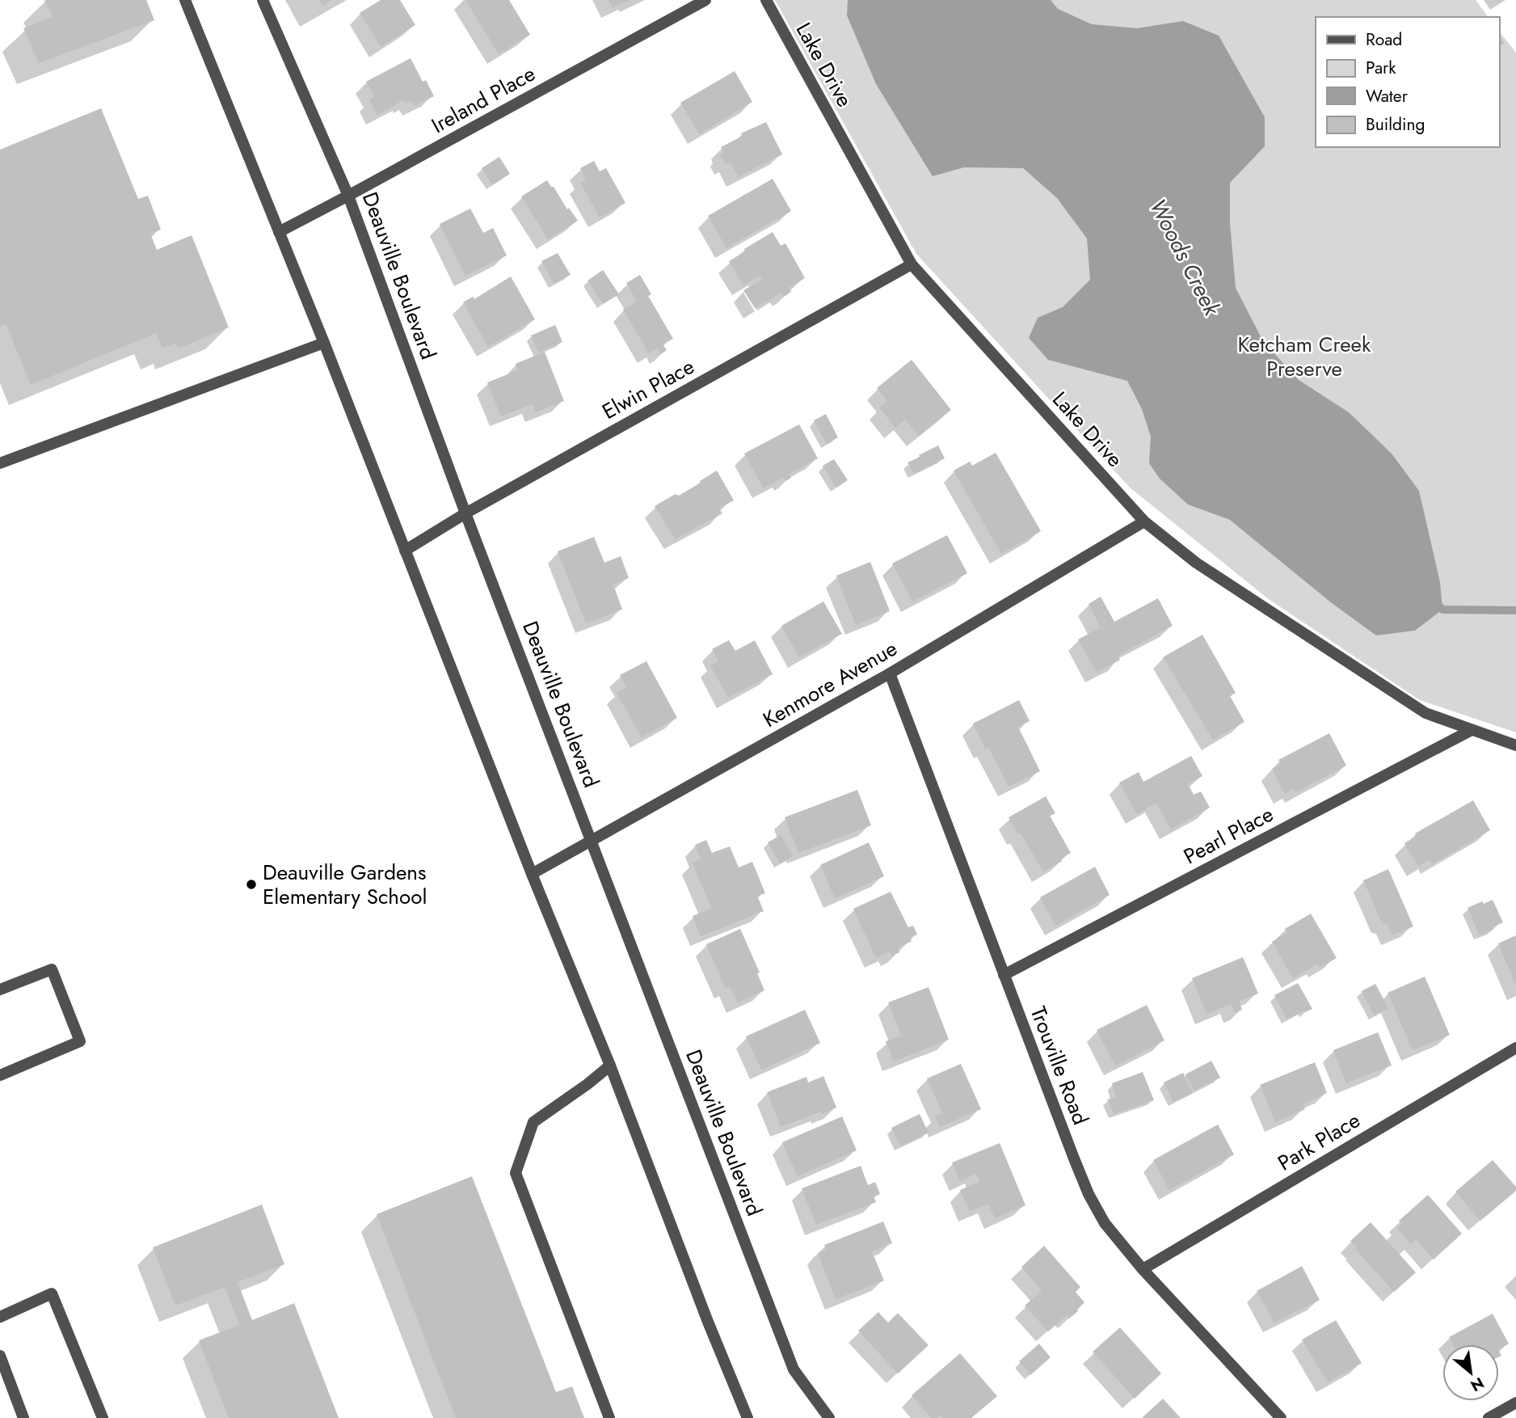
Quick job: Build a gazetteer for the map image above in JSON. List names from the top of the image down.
{
  "streets": {
    "street": [
      "Lake Drive",
      "Ireland Place",
      "Deauville Boulevard",
      "Elwin Place",
      "Kenmore Avenue",
      "Pearl Place",
      "Trouville Road",
      "Park Place"
    ]
  },
  "crossings": [
    ["Lake Drive", "Elwin Place"],
    ["Lake Drive", "Kenmore Avenue"],
    ["Lake Drive", "Pearl Place"],
    ["Ireland Place", "Deauville Boulevard"],
    ["Deauville Boulevard", "Elwin Place"],
    ["Deauville Boulevard", "Kenmore Avenue"],
    ["Kenmore Avenue", "Trouville Road"],
    ["Pearl Place", "Trouville Road"],
    ["Trouville Road", "Park Place"]
  ],
  "water": ["Woods Creek"],
  "parks": ["Ketcham Creek Preserve"],
  "places": ["Deauville Gardens Elementary School"],
  "legend": [
    "Road",
    "Park",
    "Water",
    "Building"
  ],
  "north": "bottom right"
}
